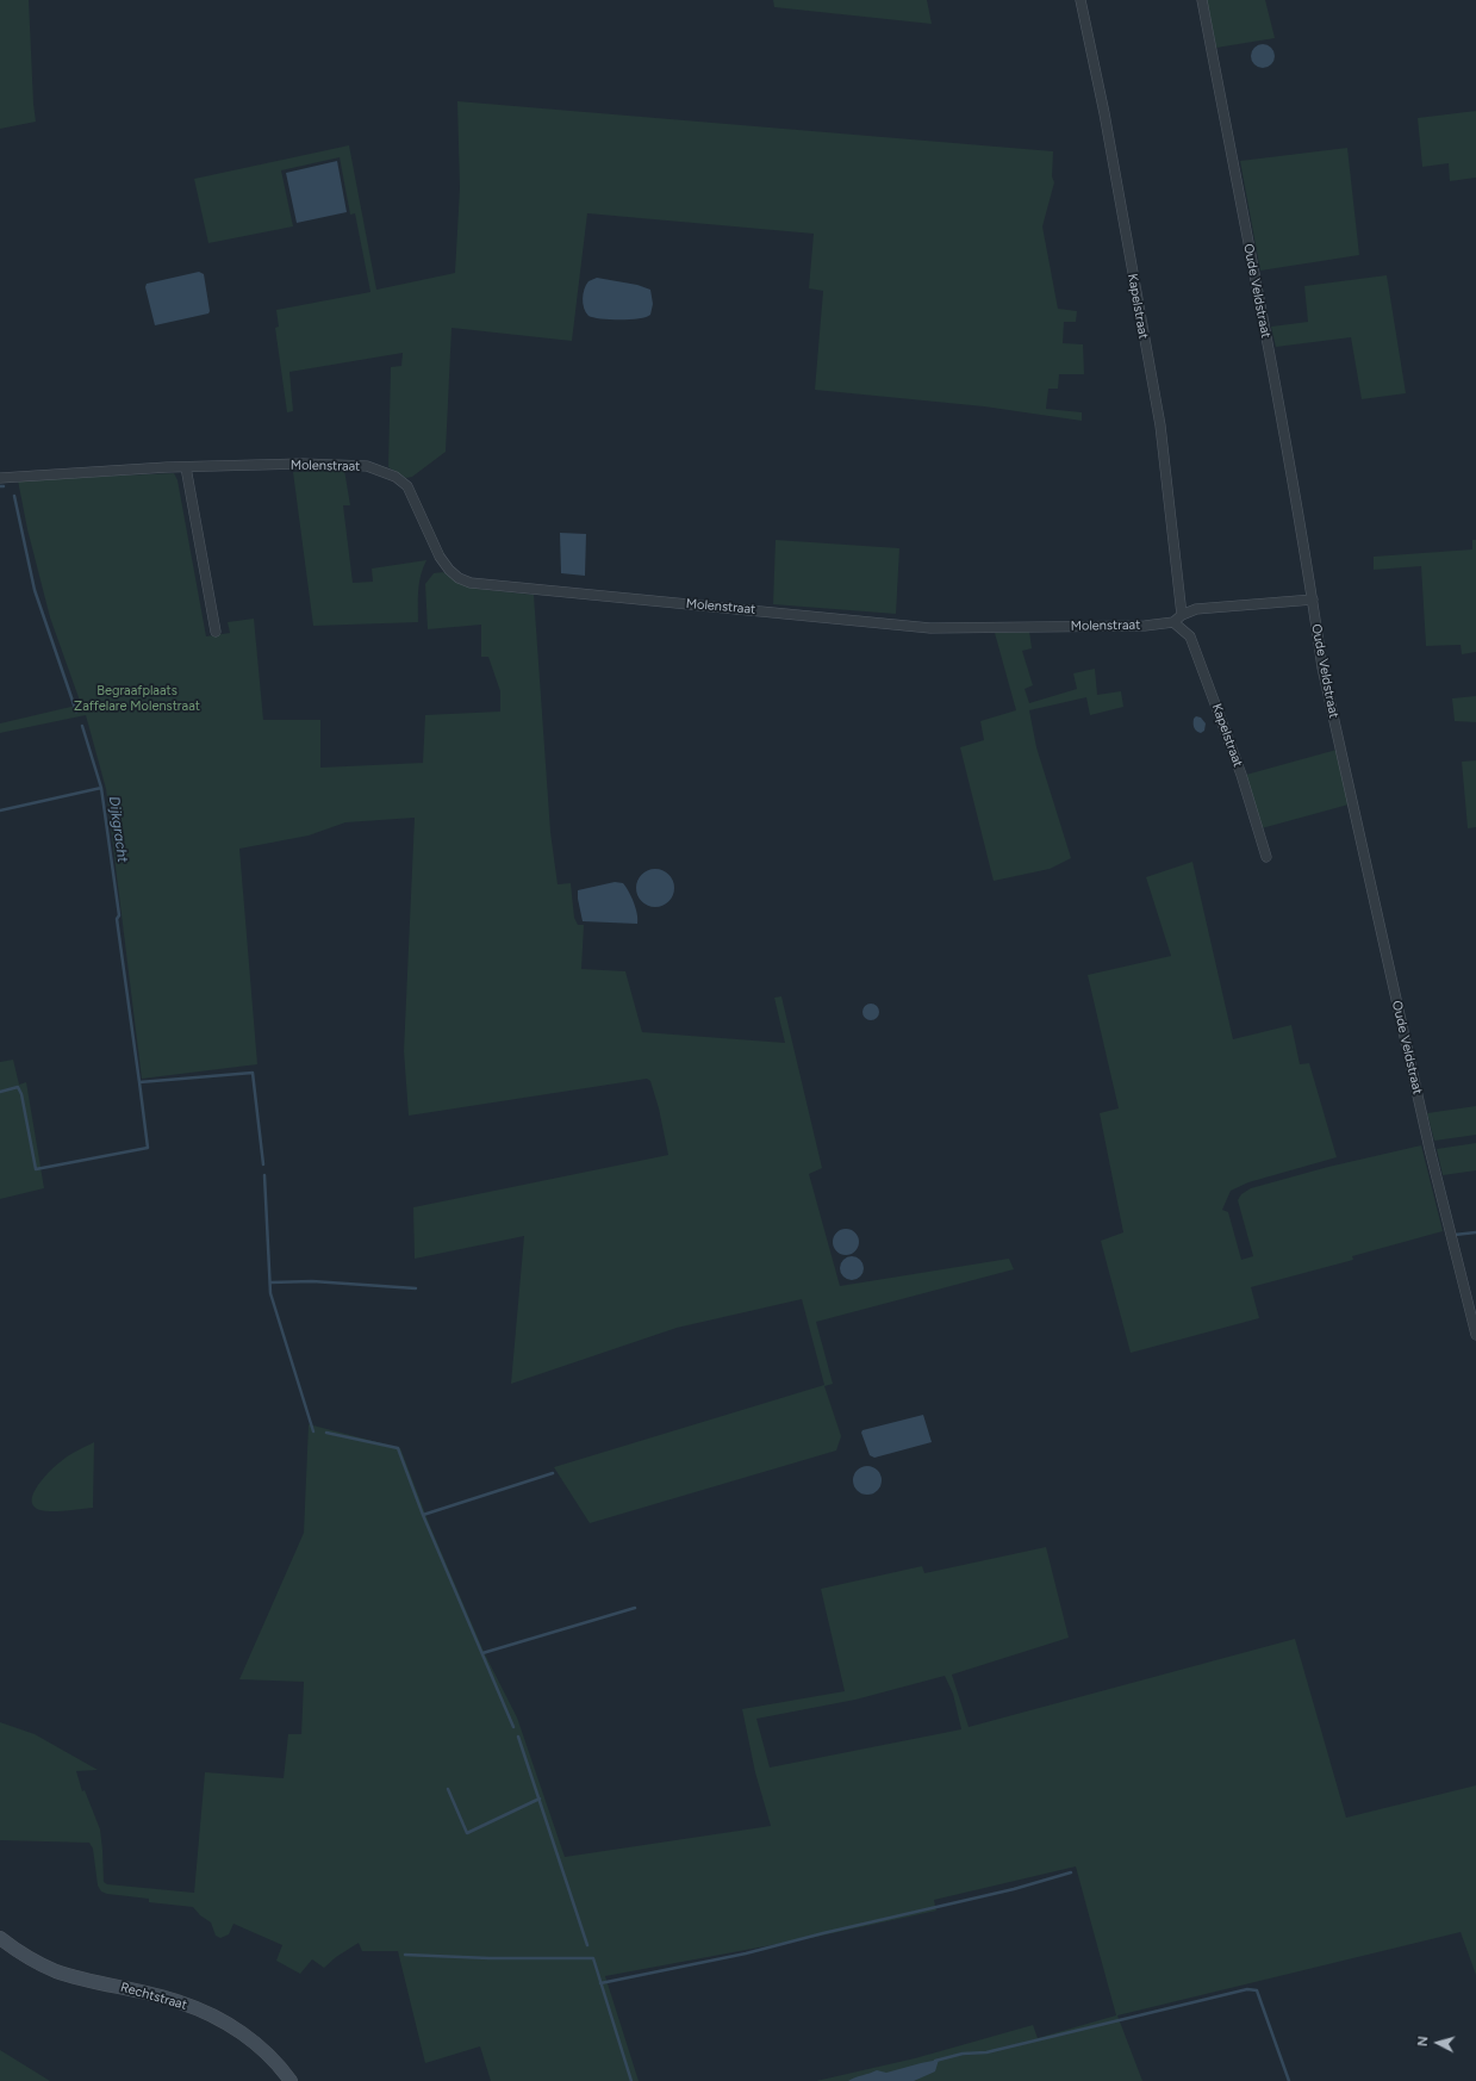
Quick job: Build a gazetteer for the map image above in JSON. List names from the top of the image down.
{
  "streets": {
    "street": [
      "Oude Veldstraat",
      "Kapelstraat",
      "Molenstraat",
      "Rechtstraat"
    ]
  },
  "crossings": [
    ["Kapelstraat", "Molenstraat"]
  ],
  "water": ["Dijkgracht"],
  "parks": ["Begraafplaats Zaffelare Molenstraat"],
  "north": "left"
}
